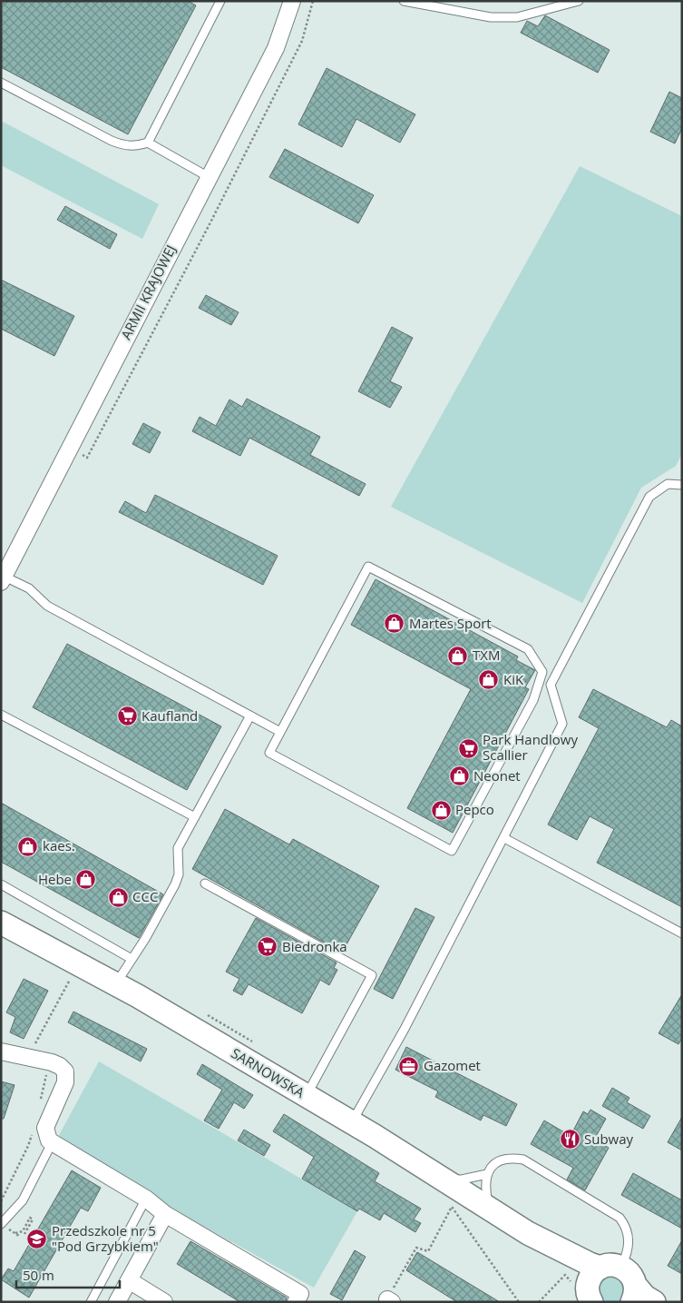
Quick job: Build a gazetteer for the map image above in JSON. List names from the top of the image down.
{
  "streets": {
    "main road": ["SARNOWSKA"],
    "street": ["ARMII KRAJOWEJ"]
  },
  "places": {
    "shop": [
      "Martes Sport",
      "TXM",
      "KiK",
      "Neonet",
      "Pepco",
      "kaes.",
      "Hebe",
      "CCC"
    ],
    "supermarket": ["Kaufland", "Park Handlowy Scallier", "Biedronka"],
    "office": ["Gazomet"],
    "restaurant": ["Subway"],
    "school or university": ["Przedszkole nr 5 \"Pod Grzybkiem\""]
  },
  "scale_bar": "50 m"
}
